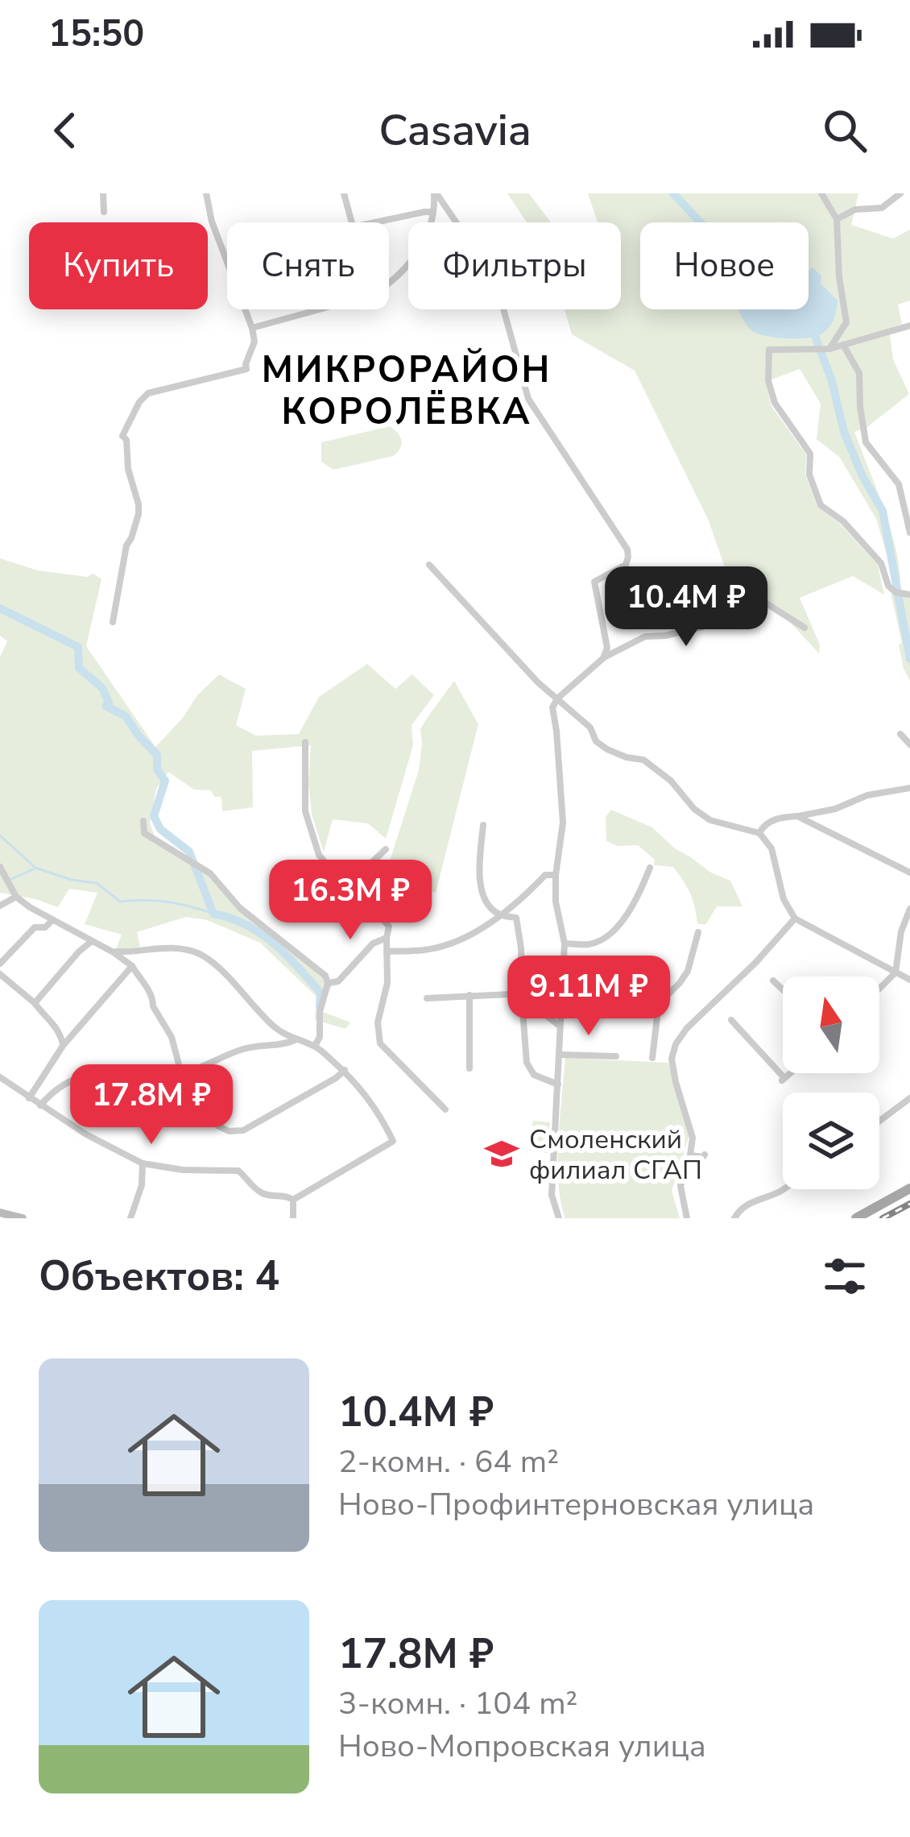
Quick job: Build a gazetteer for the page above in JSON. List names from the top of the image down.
{
  "districts": ["МИКРОРАЙОН КОРОЛЁВКА"],
  "places": {
    "school or university": ["Смоленский филиал СГАП"]
  },
  "north": "top",
  "page": {
    "status": "15:50",
    "header": "Casavia",
    "chip": [
      "Купить",
      "Снять",
      "Фильтры",
      "Новое"
    ],
    "price": [
      "10.4M ₽",
      "16.3M ₽",
      "9.11M ₽",
      "17.8M ₽"
    ],
    "heading": "Объектов: 4",
    "list": [
      {
        "name": "10.4M ₽",
        "note": "2-комн. · 64 m² · Ново-Профинтерновская улица"
      },
      {
        "name": "17.8M ₽",
        "note": "3-комн. · 104 m² · Ново-Мопровская улица"
      }
    ]
  }
}
